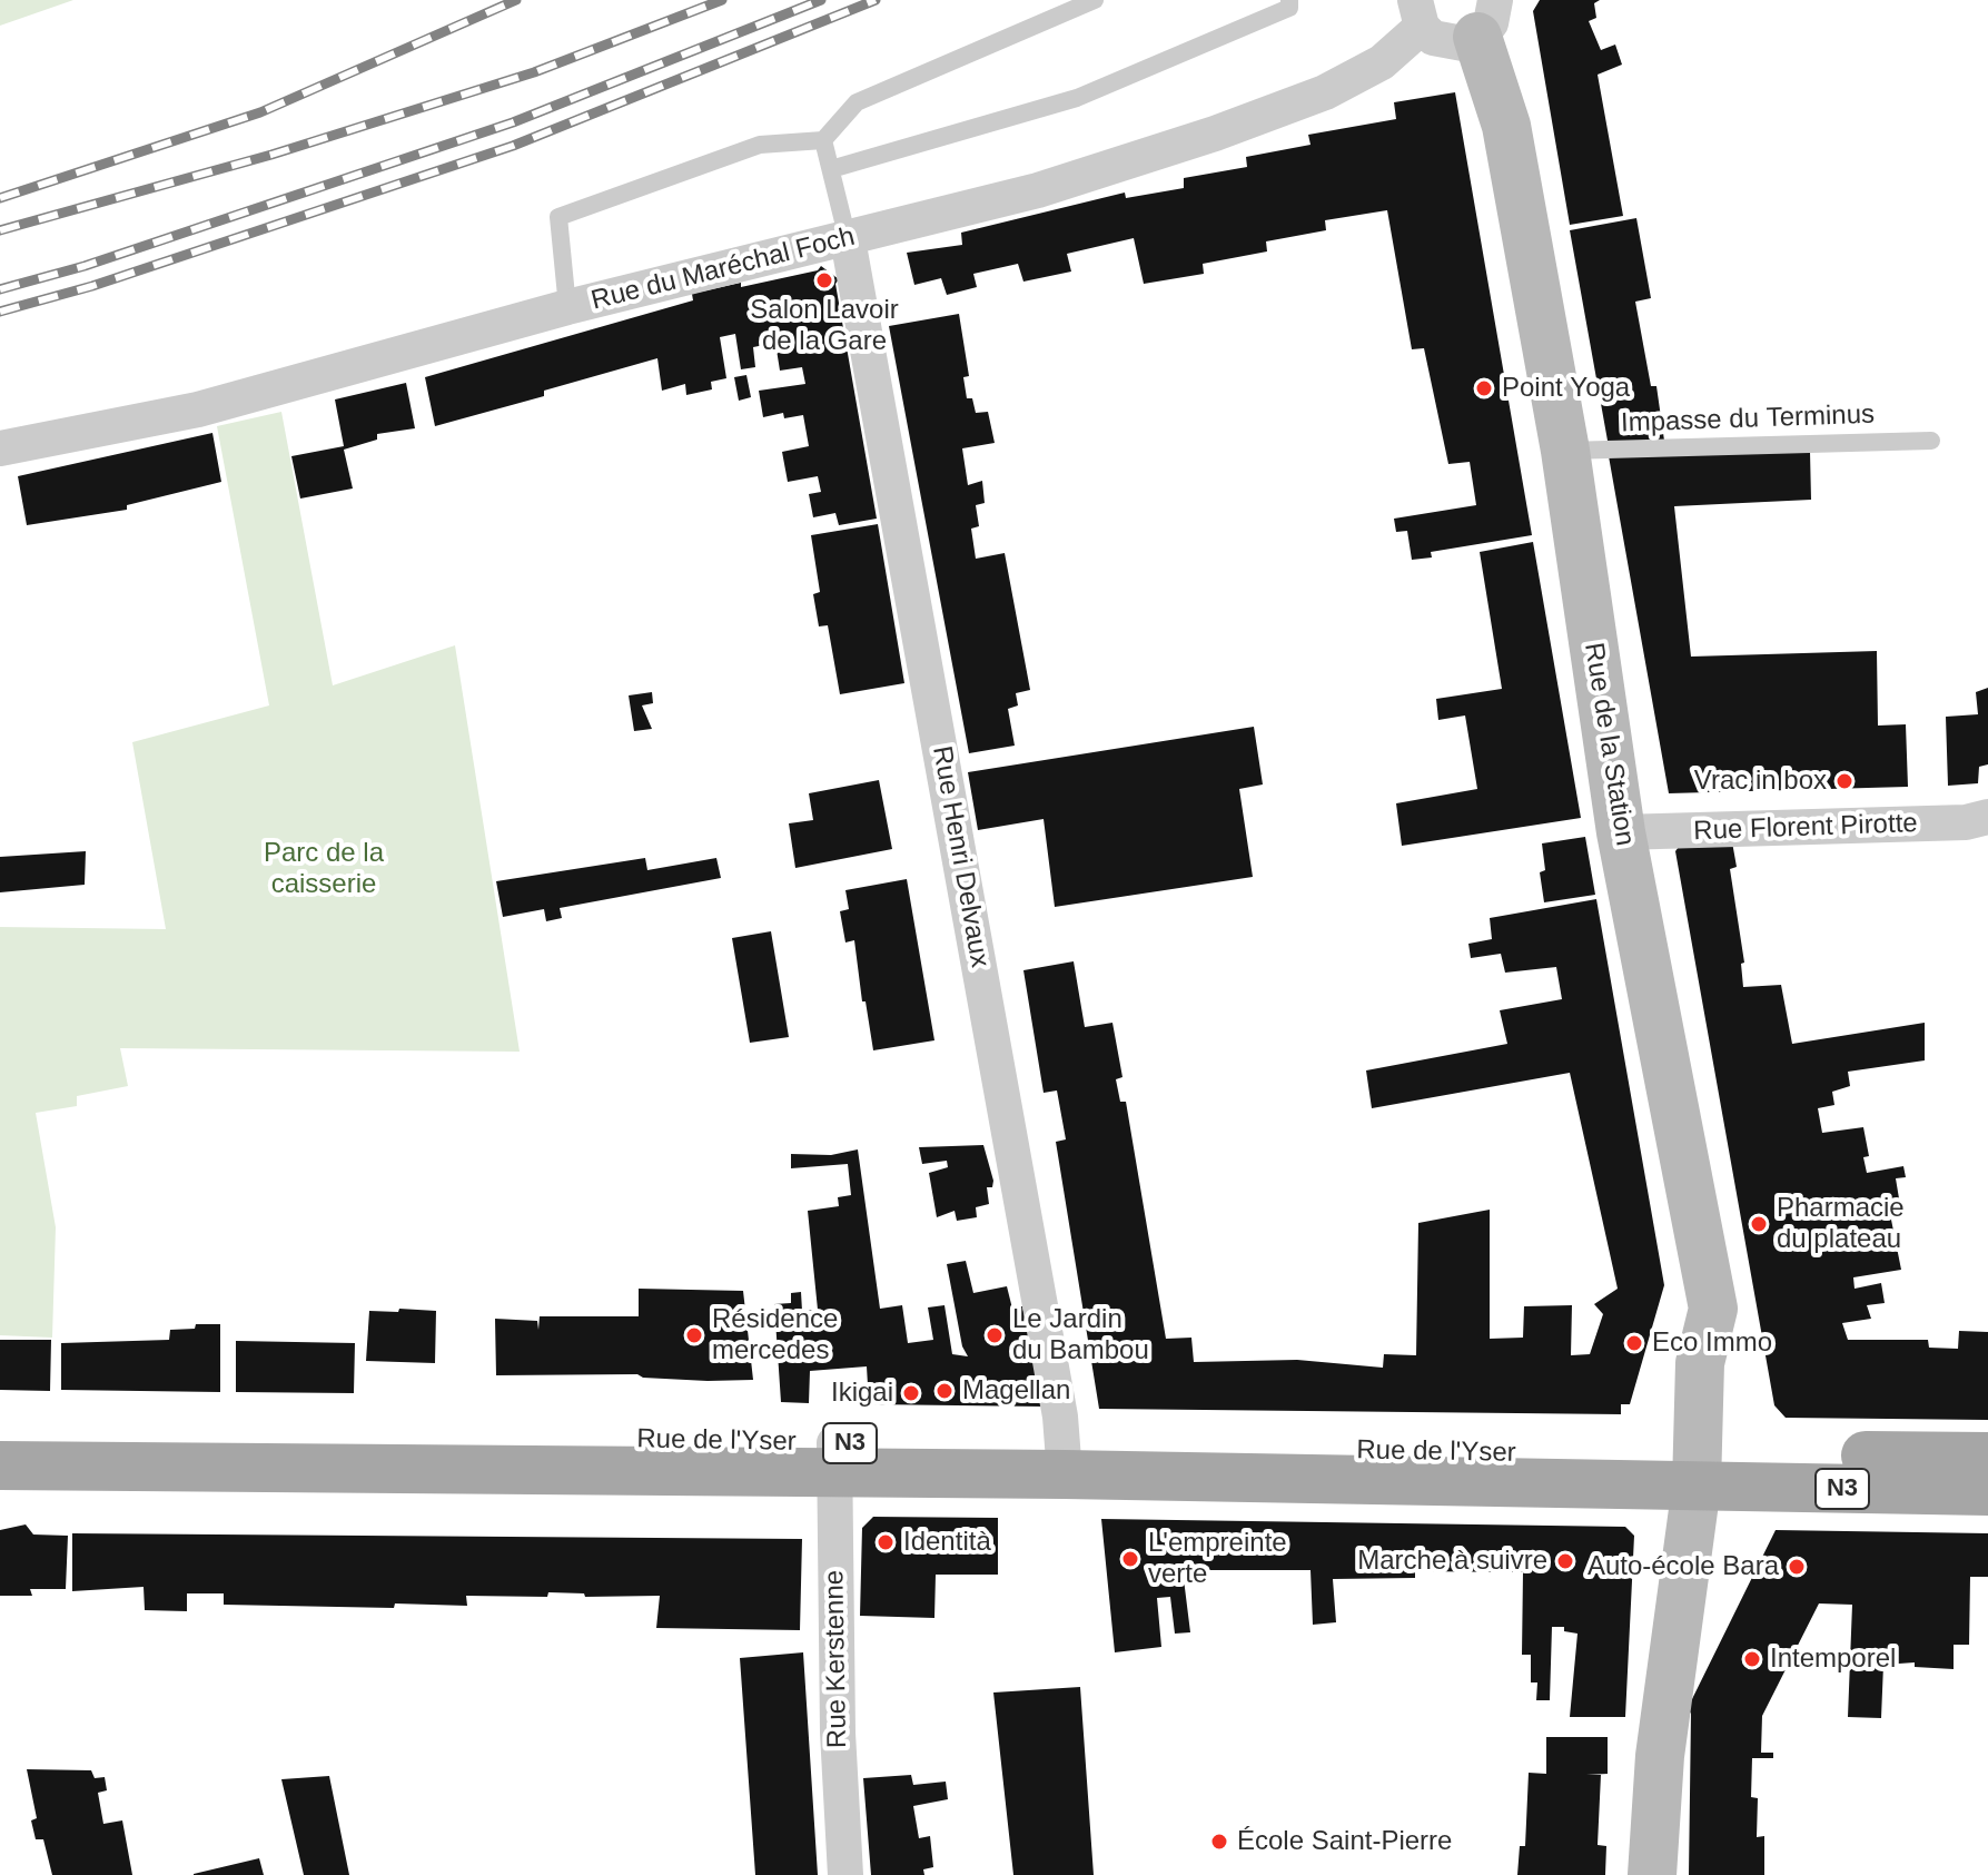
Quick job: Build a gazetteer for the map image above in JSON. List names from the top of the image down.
{
  "streets": {
    "main road": ["Rue de l'Yser", "N3"],
    "street": [
      "Rue du Maréchal Foch",
      "Rue de la Station",
      "Rue Florent Pirotte",
      "Rue Henri Delvaux",
      "Rue Kerstenne"
    ],
    "lane": ["Impasse du Terminus"]
  },
  "crossings": [
    ["Rue du Maréchal Foch", "Rue Henri Delvaux"],
    ["Impasse du Terminus", "Rue de la Station"],
    ["Rue de la Station", "Rue Florent Pirotte"],
    ["Rue de la Station", "Rue de l'Yser"],
    ["Rue de la Station", "N3"],
    ["Rue Henri Delvaux", "Rue de l'Yser"],
    ["Rue de l'Yser", "N3"],
    ["Rue de l'Yser", "Rue Kerstenne"]
  ],
  "parks": ["Parc de la caisserie"],
  "places": [
    "Salon Lavoir de la Gare",
    "Point Yoga",
    "Vrac in box",
    "Pharmacie du plateau",
    "Résidence mercedes",
    "Le Jardin du Bambou",
    "Eco Immo",
    "Magellan",
    "Ikigai",
    "Identità",
    "L'empreinte verte",
    "Marche à suivre",
    "Auto-école Bara",
    "Intemporel",
    "École Saint-Pierre"
  ]
}
